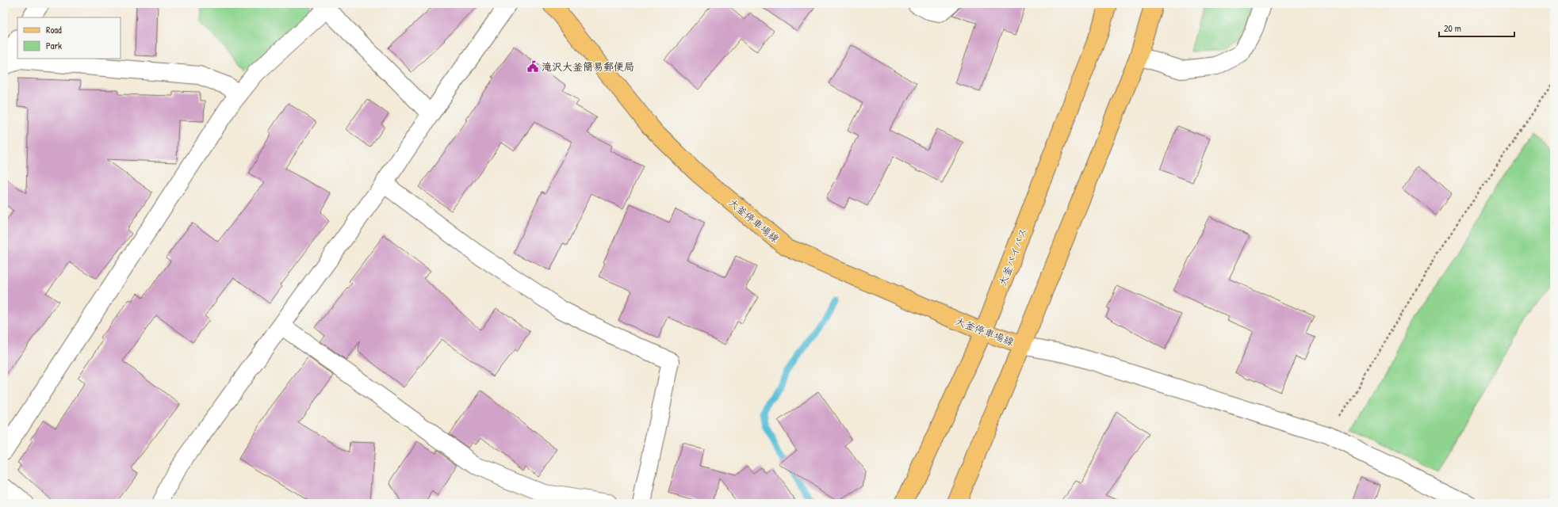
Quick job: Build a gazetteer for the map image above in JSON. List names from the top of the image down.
{
  "streets": {
    "main road": ["大釜停車場線", "大釜バイパス"]
  },
  "crossings": [
    ["大釜停車場線", "大釜バイパス"]
  ],
  "places": {
    "public building": ["滝沢大釜簡易郵便局"]
  },
  "legend": ["Road", "Park"],
  "scale_bar": "20 m"
}
